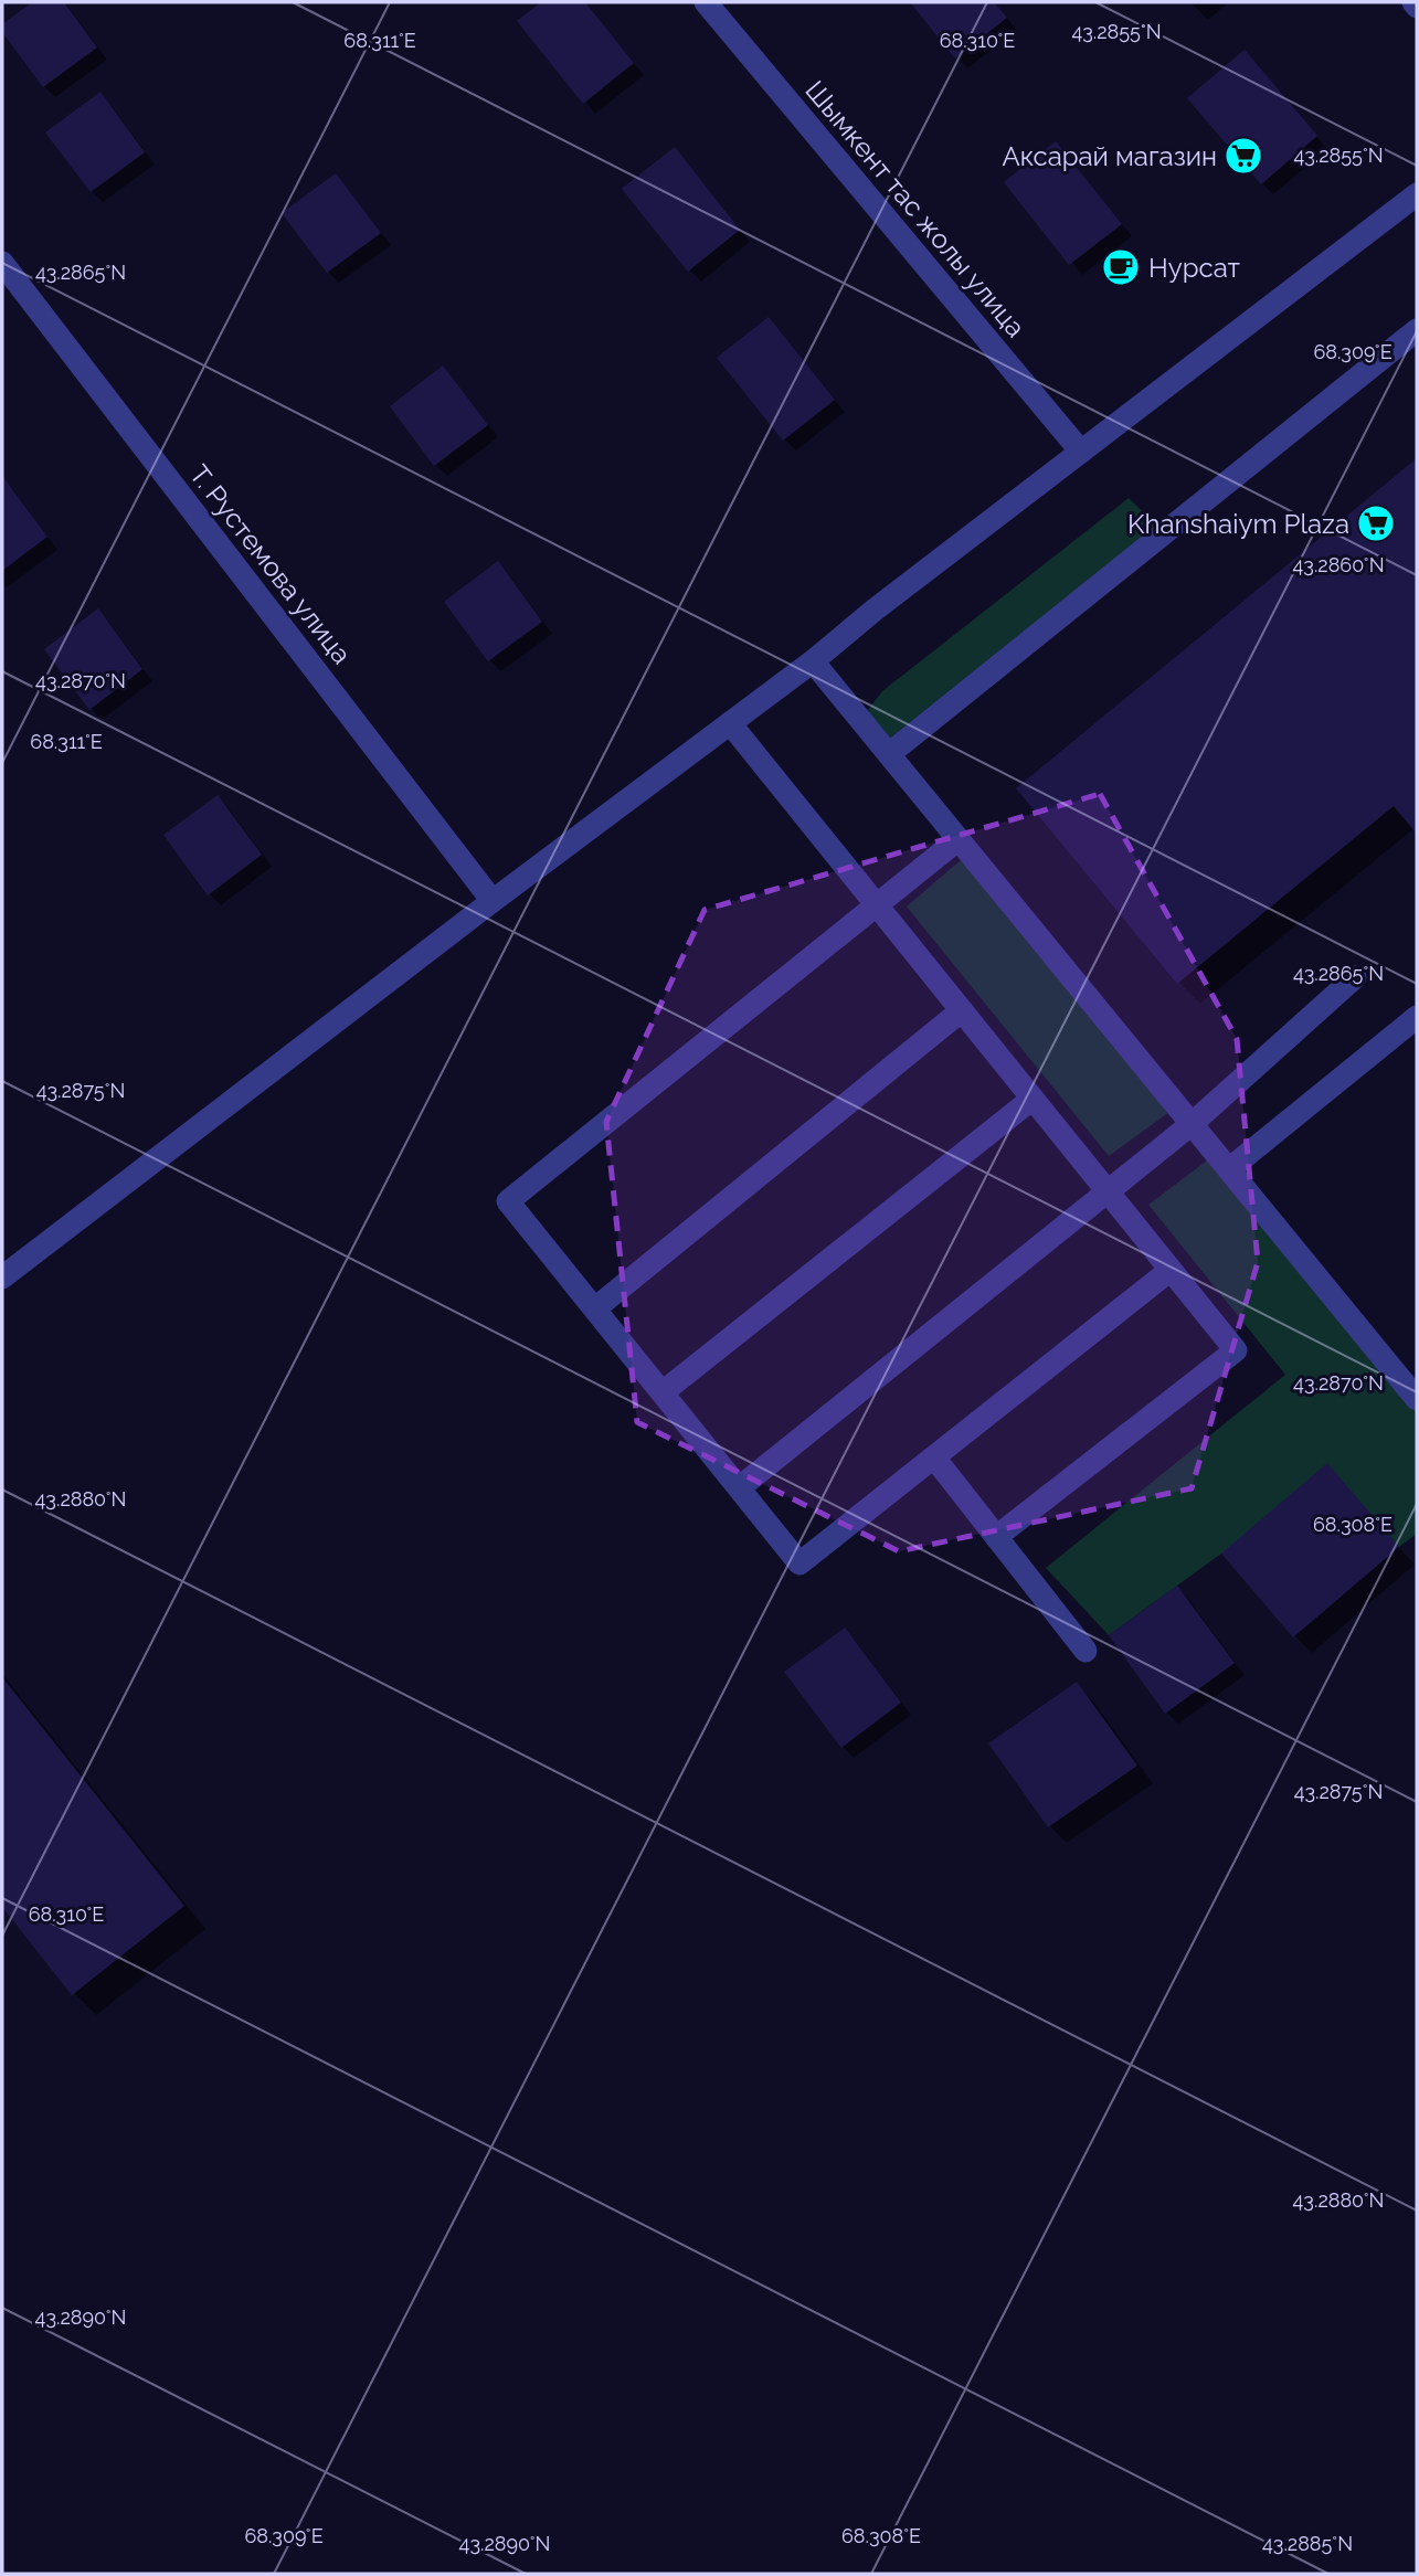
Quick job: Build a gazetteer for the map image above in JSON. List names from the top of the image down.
{
  "streets": {
    "street": ["Шымкент тас жолы улица", "Т. Рустемова улица"]
  },
  "places": {
    "supermarket": ["Аксарай магазин", "Khanshaiym Plaza"],
    "cafe": ["Нурсат"]
  },
  "coordinates": [
    "43.2855°N",
    "68.311°E",
    "68.310°E",
    "43.2865°N",
    "68.309°E",
    "43.2860°N",
    "43.2870°N",
    "43.2875°N",
    "43.2880°N",
    "68.308°E",
    "43.2890°N",
    "43.2885°N"
  ]
}
